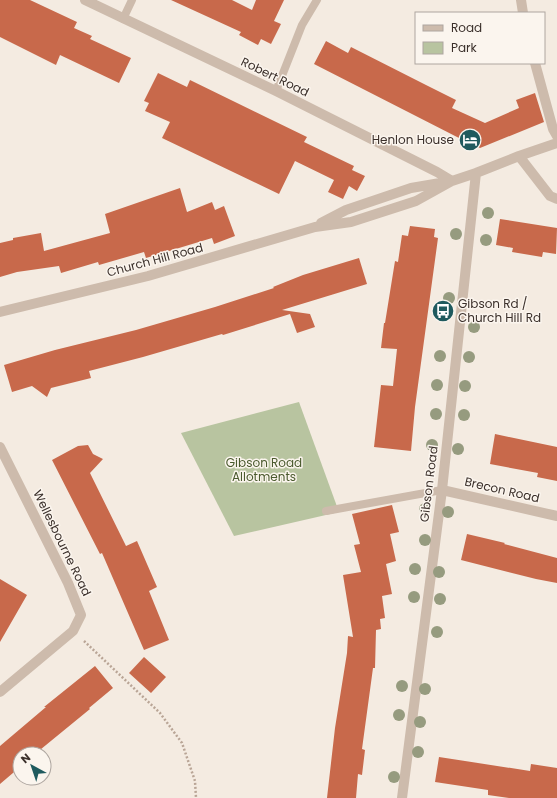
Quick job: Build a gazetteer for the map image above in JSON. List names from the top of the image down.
{
  "streets": {
    "street": [
      "Robert Road",
      "Church Hill Road",
      "Gibson Road",
      "Brecon Road",
      "Wellesbourne Road"
    ]
  },
  "crossings": [
    ["Robert Road", "Church Hill Road"],
    ["Church Hill Road", "Gibson Road"],
    ["Gibson Road", "Brecon Road"]
  ],
  "parks": ["Gibson Road Allotments"],
  "places": {
    "hotel": ["Henlon House"],
    "bus stop": ["Gibson Rd / Church Hill Rd"]
  },
  "legend": ["Road", "Park"],
  "north": "top left"
}
